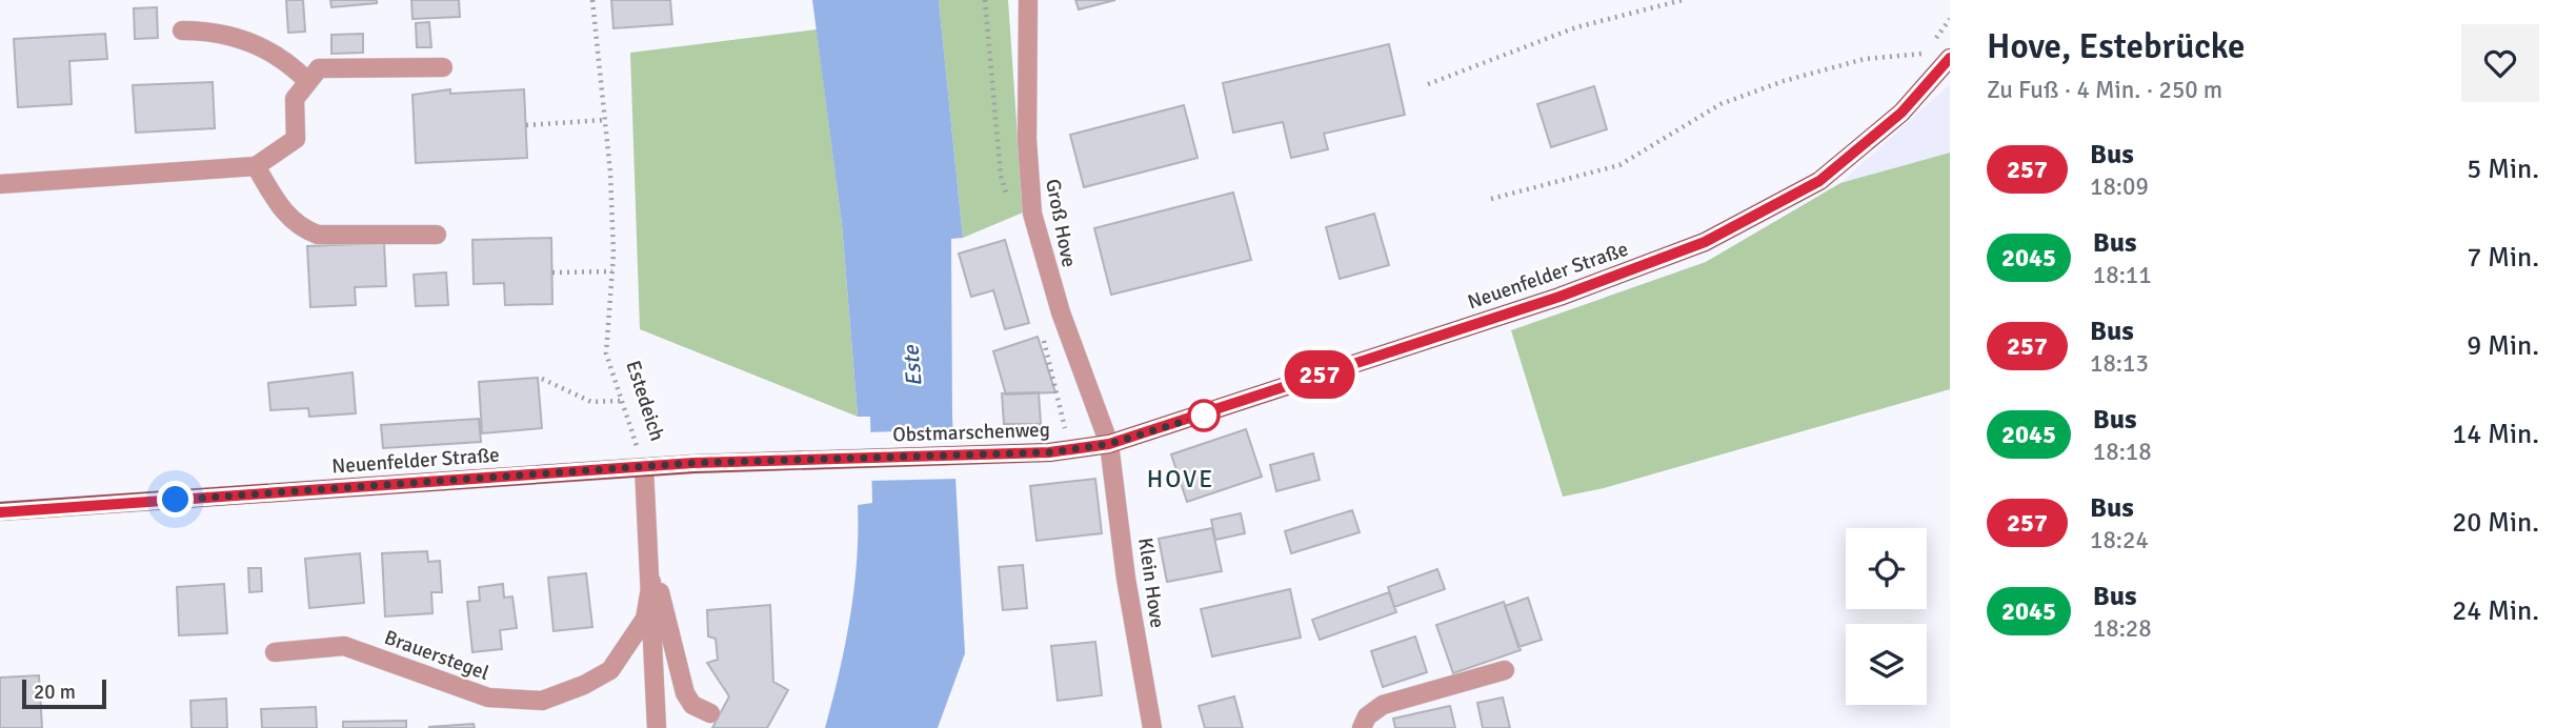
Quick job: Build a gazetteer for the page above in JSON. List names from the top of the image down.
{
  "streets": {
    "main road": ["Neuenfelder Straße", "Obstmarschenweg"],
    "street": [
      "Groß Hove",
      "Estedeich",
      "Klein Hove",
      "Brauerstegel"
    ]
  },
  "crossings": [
    ["Groß Hove", "Neuenfelder Straße"],
    ["Groß Hove", "Obstmarschenweg"],
    ["Groß Hove", "Klein Hove"],
    ["Neuenfelder Straße", "Estedeich"],
    ["Neuenfelder Straße", "Obstmarschenweg"],
    ["Neuenfelder Straße", "Klein Hove"],
    ["Estedeich", "Brauerstegel"],
    ["Obstmarschenweg", "Klein Hove"]
  ],
  "districts": ["HOVE"],
  "water": ["Este"],
  "lines": ["bus line 257"],
  "scale_bar": "20 m",
  "page": {
    "on_map": "257",
    "heading": ["Hove, Estebrücke", "Zu Fuß · 4 Min. · 250 m"],
    "list": [
      {
        "mark": "257",
        "name": "Bus",
        "note": "18:09",
        "value": "5 Min."
      },
      {
        "mark": "2045",
        "name": "Bus",
        "note": "18:11",
        "value": "7 Min."
      },
      {
        "mark": "257",
        "name": "Bus",
        "note": "18:13",
        "value": "9 Min."
      },
      {
        "mark": "2045",
        "name": "Bus",
        "note": "18:18",
        "value": "14 Min."
      },
      {
        "mark": "257",
        "name": "Bus",
        "note": "18:24",
        "value": "20 Min."
      },
      {
        "mark": "2045",
        "name": "Bus",
        "note": "18:28",
        "value": "24 Min."
      }
    ],
    "scale": "20 m"
  }
}
